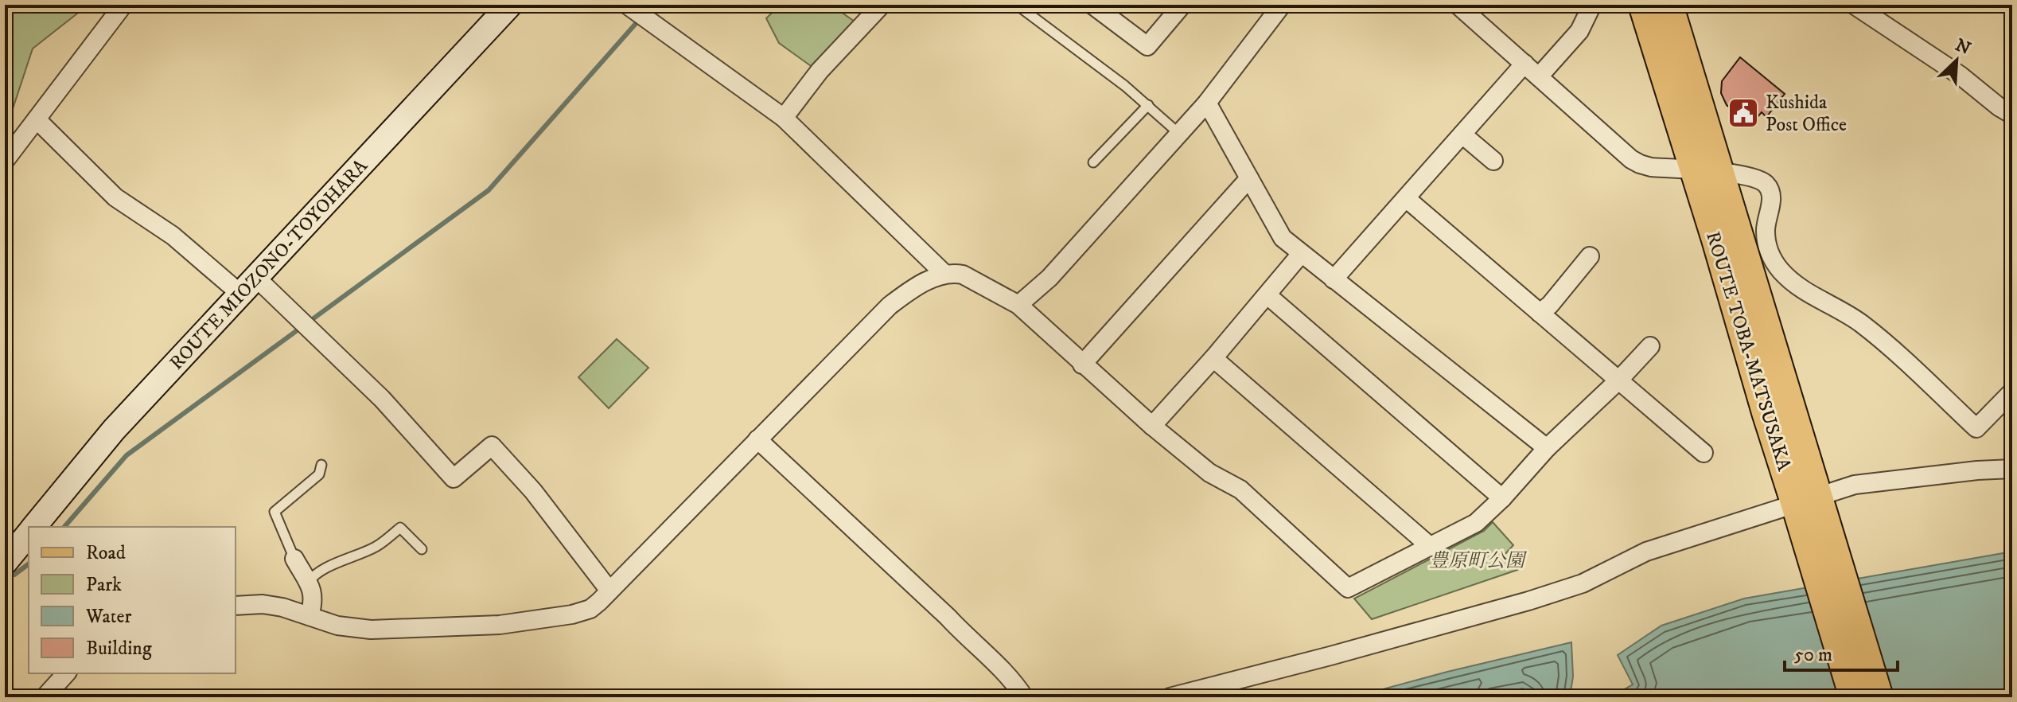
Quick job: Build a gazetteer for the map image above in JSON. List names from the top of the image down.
{
  "streets": {
    "main road": ["ROUTE MIOZONO-TOYOHARA", "ROUTE TOBA-MATSUSAKA"]
  },
  "parks": ["豊原町公園"],
  "places": {
    "public building": ["Kushida Post Office"]
  },
  "legend": [
    "Road",
    "Park",
    "Water",
    "Building"
  ],
  "scale_bar": "50 m",
  "north": "top right"
}
